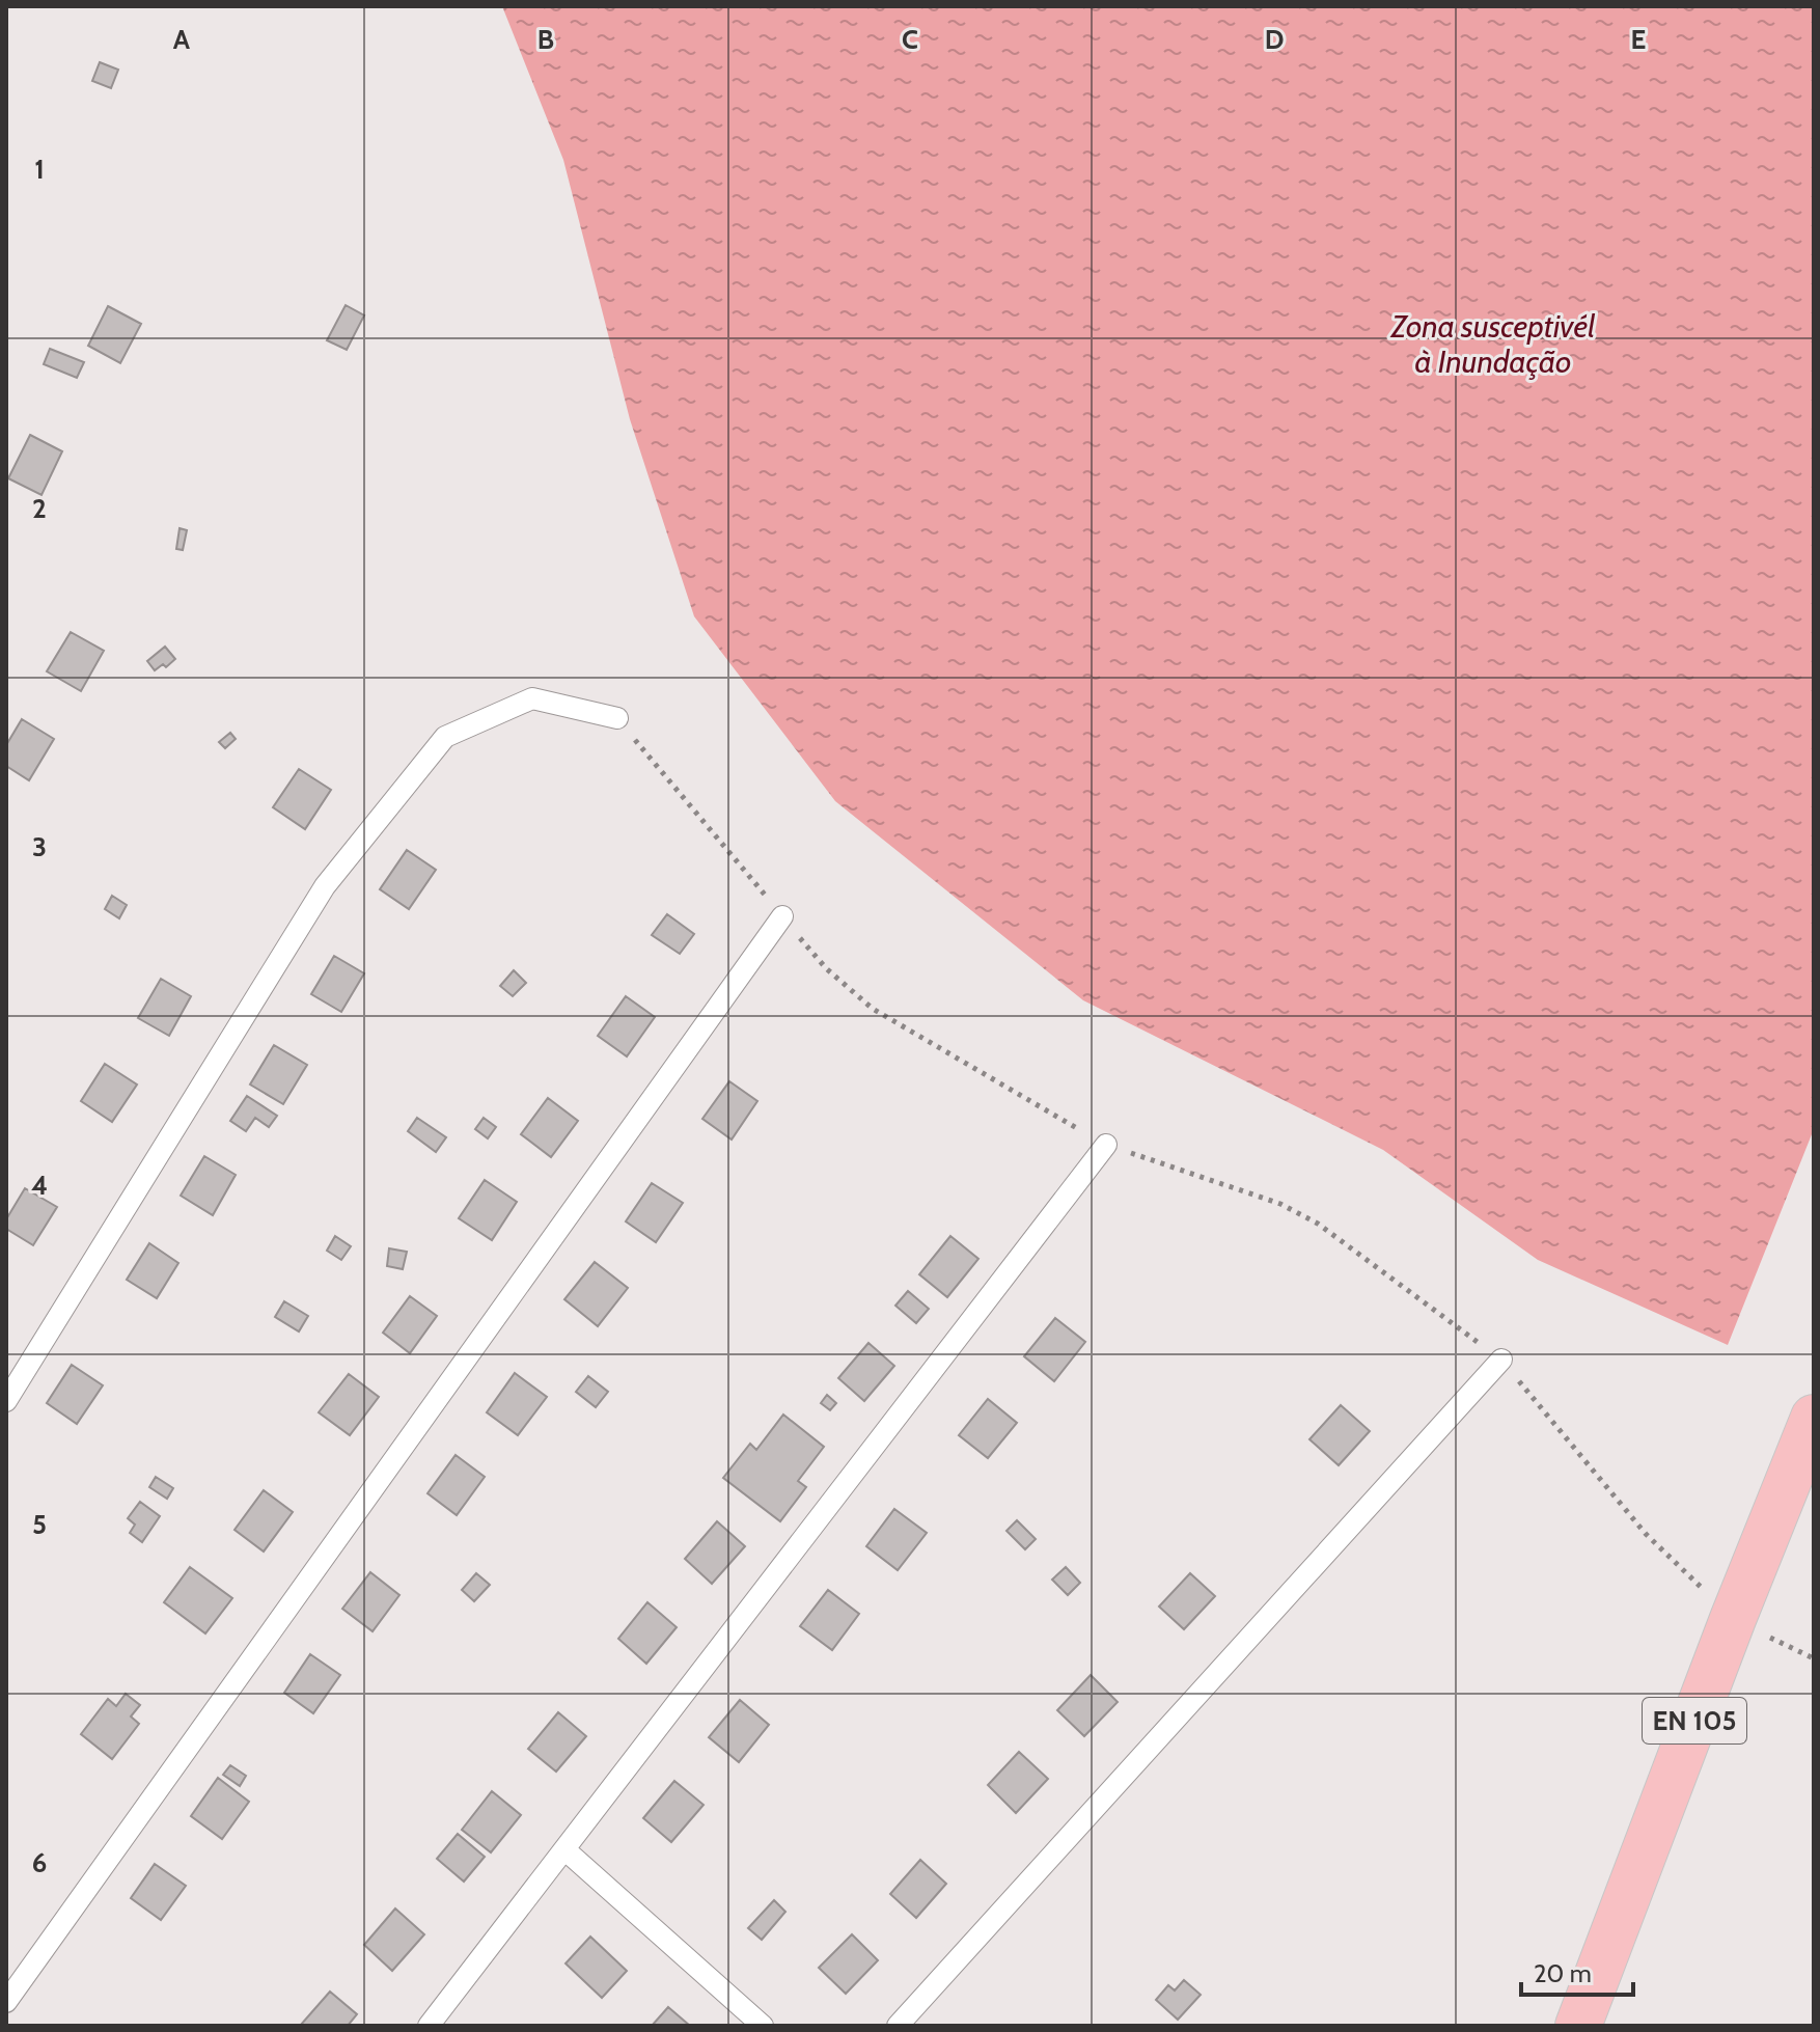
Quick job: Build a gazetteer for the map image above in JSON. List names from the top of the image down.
{
  "streets": {
    "main road": ["EN 105"]
  },
  "water": ["Zona susceptivél à Inundação"],
  "scale_bar": "20 m",
  "grid": {
    "columns": [
      "A",
      "B",
      "C",
      "D",
      "E"
    ],
    "rows": [
      "1",
      "2",
      "3",
      "4",
      "5",
      "6"
    ]
  }
}
